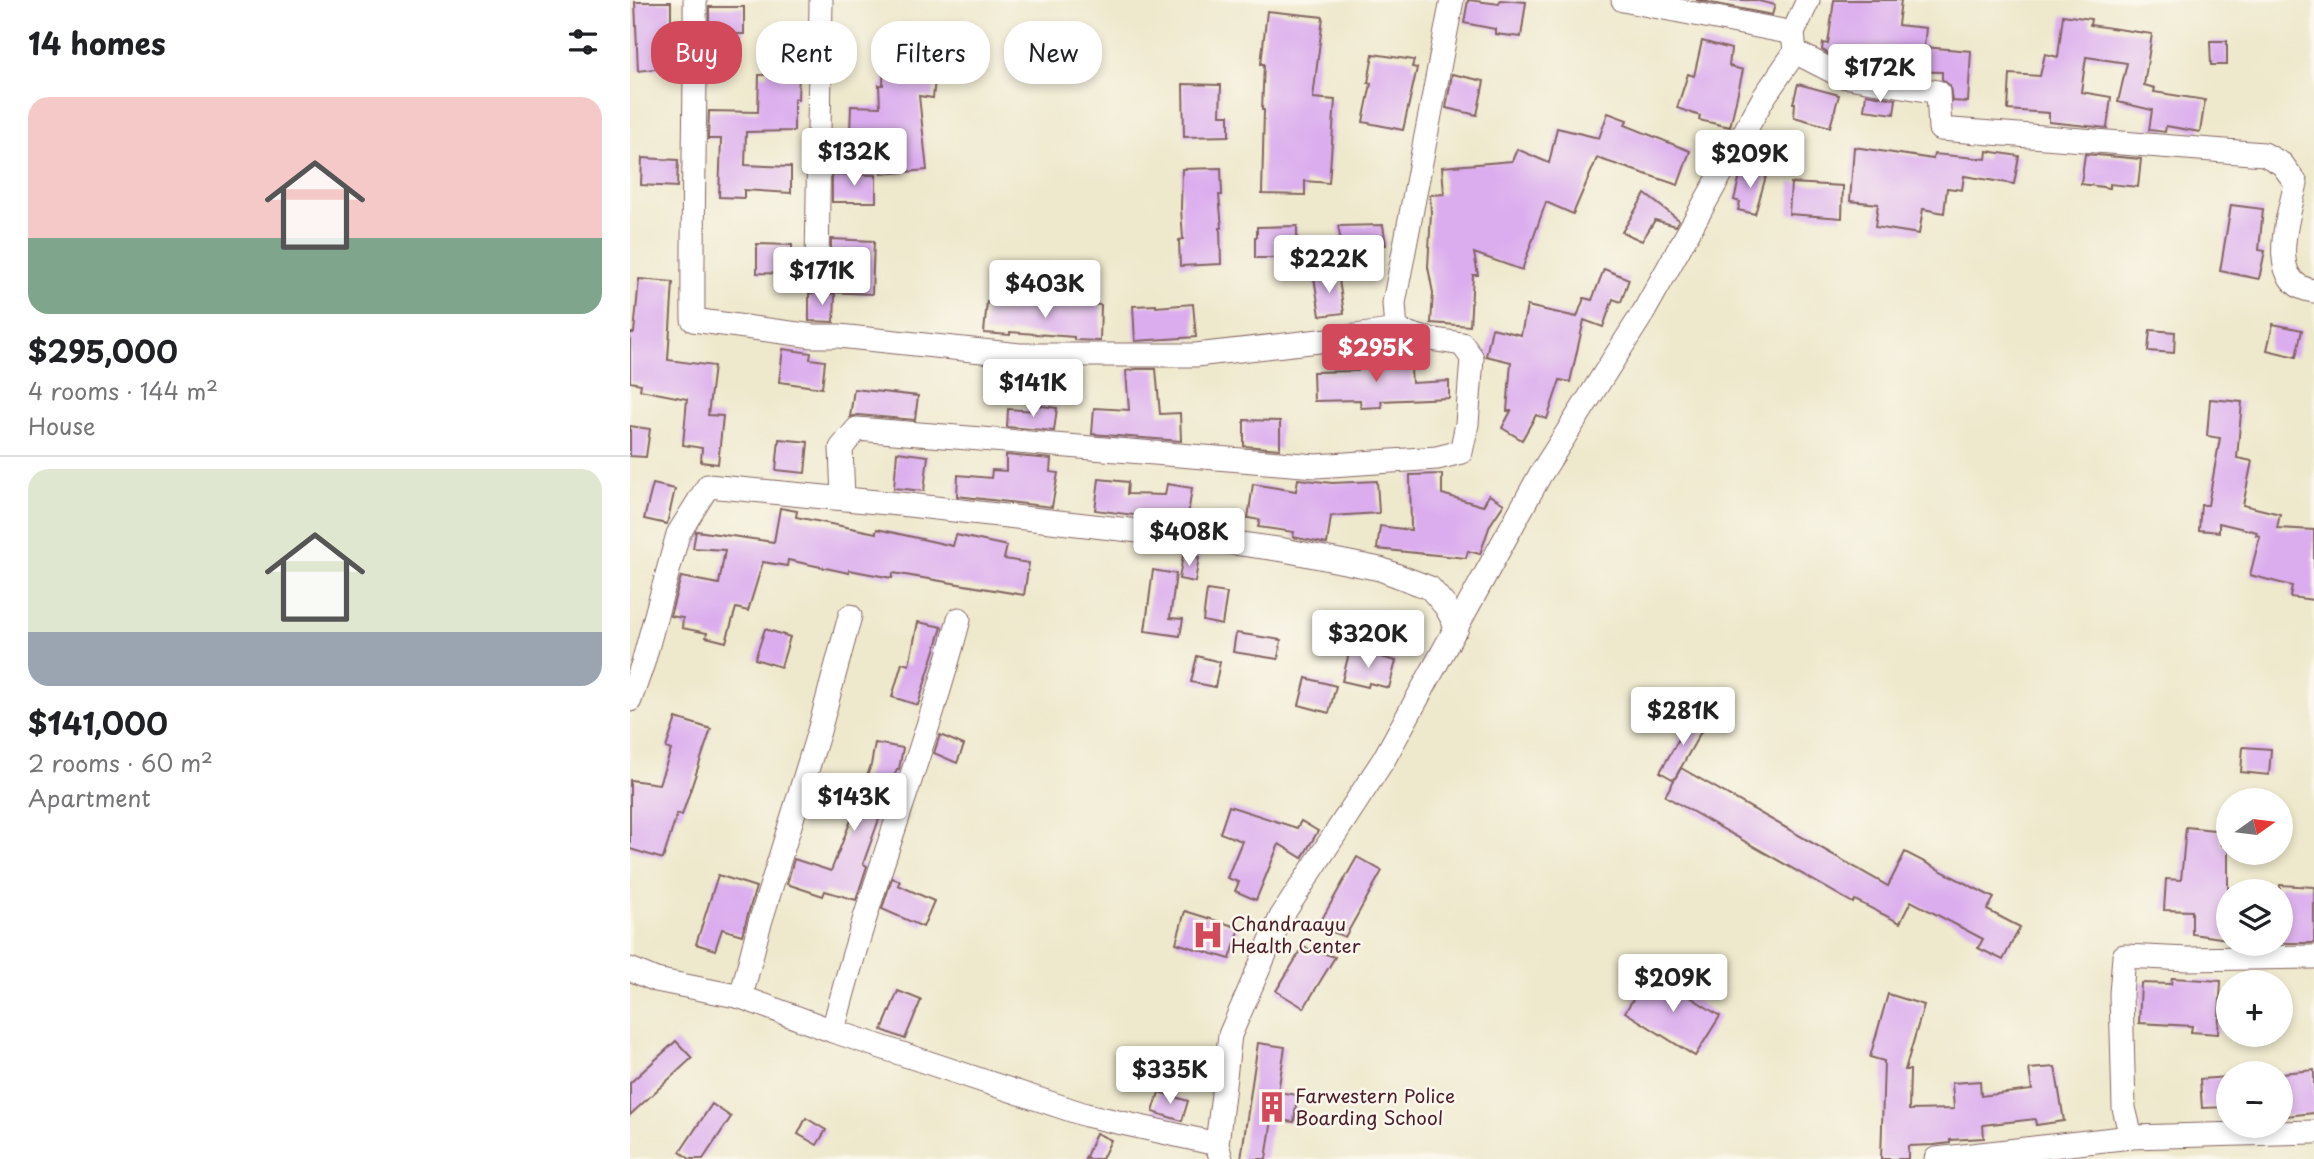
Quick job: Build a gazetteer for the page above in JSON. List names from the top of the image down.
{
  "places": {
    "hospital": ["Chandraayu Health Center"],
    "building": ["Farwestern Police Boarding School"]
  },
  "north": "right",
  "page": {
    "heading": "14 homes",
    "chip": [
      "Buy",
      "Rent",
      "Filters",
      "New"
    ],
    "price": [
      "$172K",
      "$132K",
      "$209K",
      "$222K",
      "$171K",
      "$403K",
      "$295K",
      "$141K",
      "$408K",
      "$320K",
      "$281K",
      "$143K",
      "$209K",
      "$335K"
    ],
    "list": [
      {
        "name": "$295,000",
        "note": "4 rooms · 144 m² · House"
      },
      {
        "name": "$141,000",
        "note": "2 rooms · 60 m² · Apartment"
      }
    ],
    "map_buttons": ["+", "−"]
  }
}
